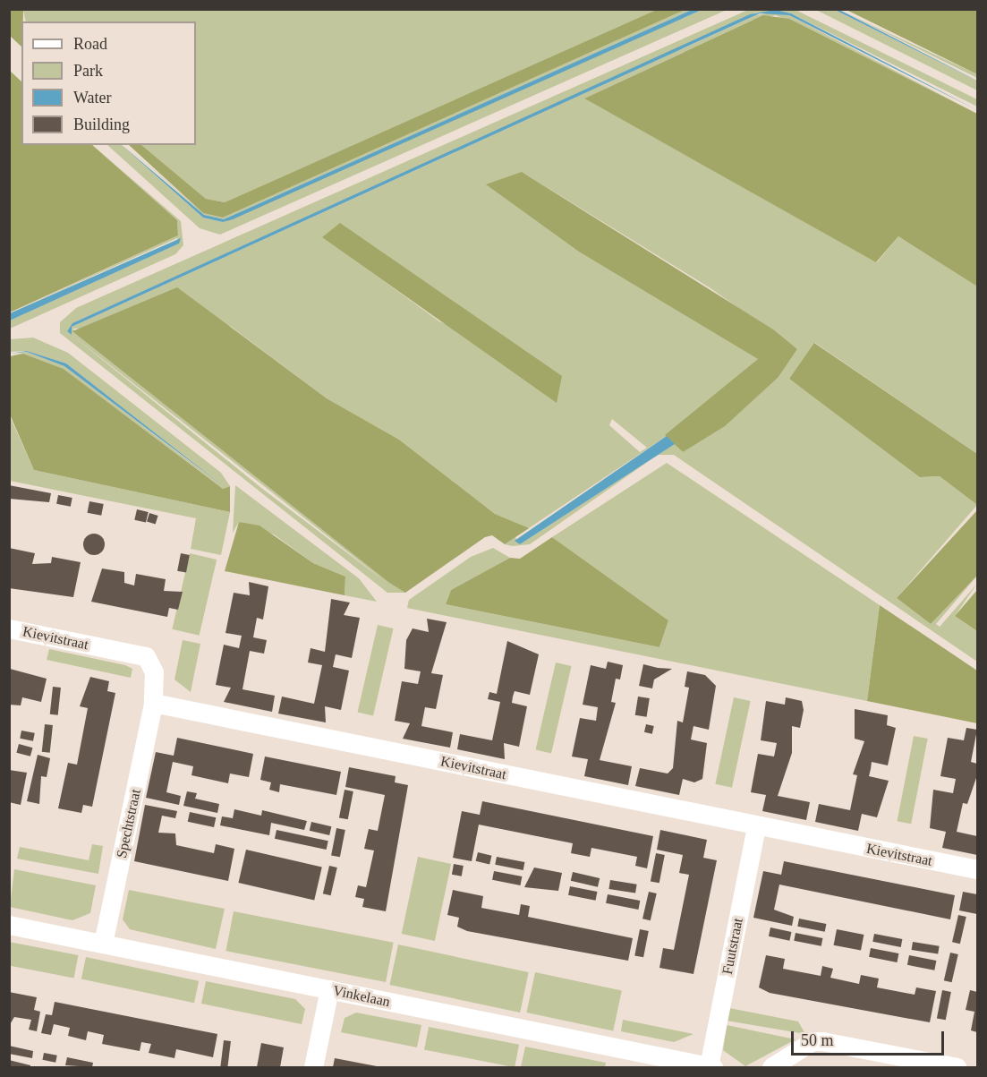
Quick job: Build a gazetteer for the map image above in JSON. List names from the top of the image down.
{
  "streets": {
    "street": [
      "Kievitstraat",
      "Spechtstraat",
      "Fuutstraat",
      "Vinkelaan"
    ]
  },
  "crossings": [
    ["Kievitstraat", "Spechtstraat"],
    ["Kievitstraat", "Fuutstraat"],
    ["Spechtstraat", "Vinkelaan"],
    ["Fuutstraat", "Vinkelaan"]
  ],
  "legend": [
    "Road",
    "Park",
    "Water",
    "Building"
  ],
  "scale_bar": "50 m"
}
